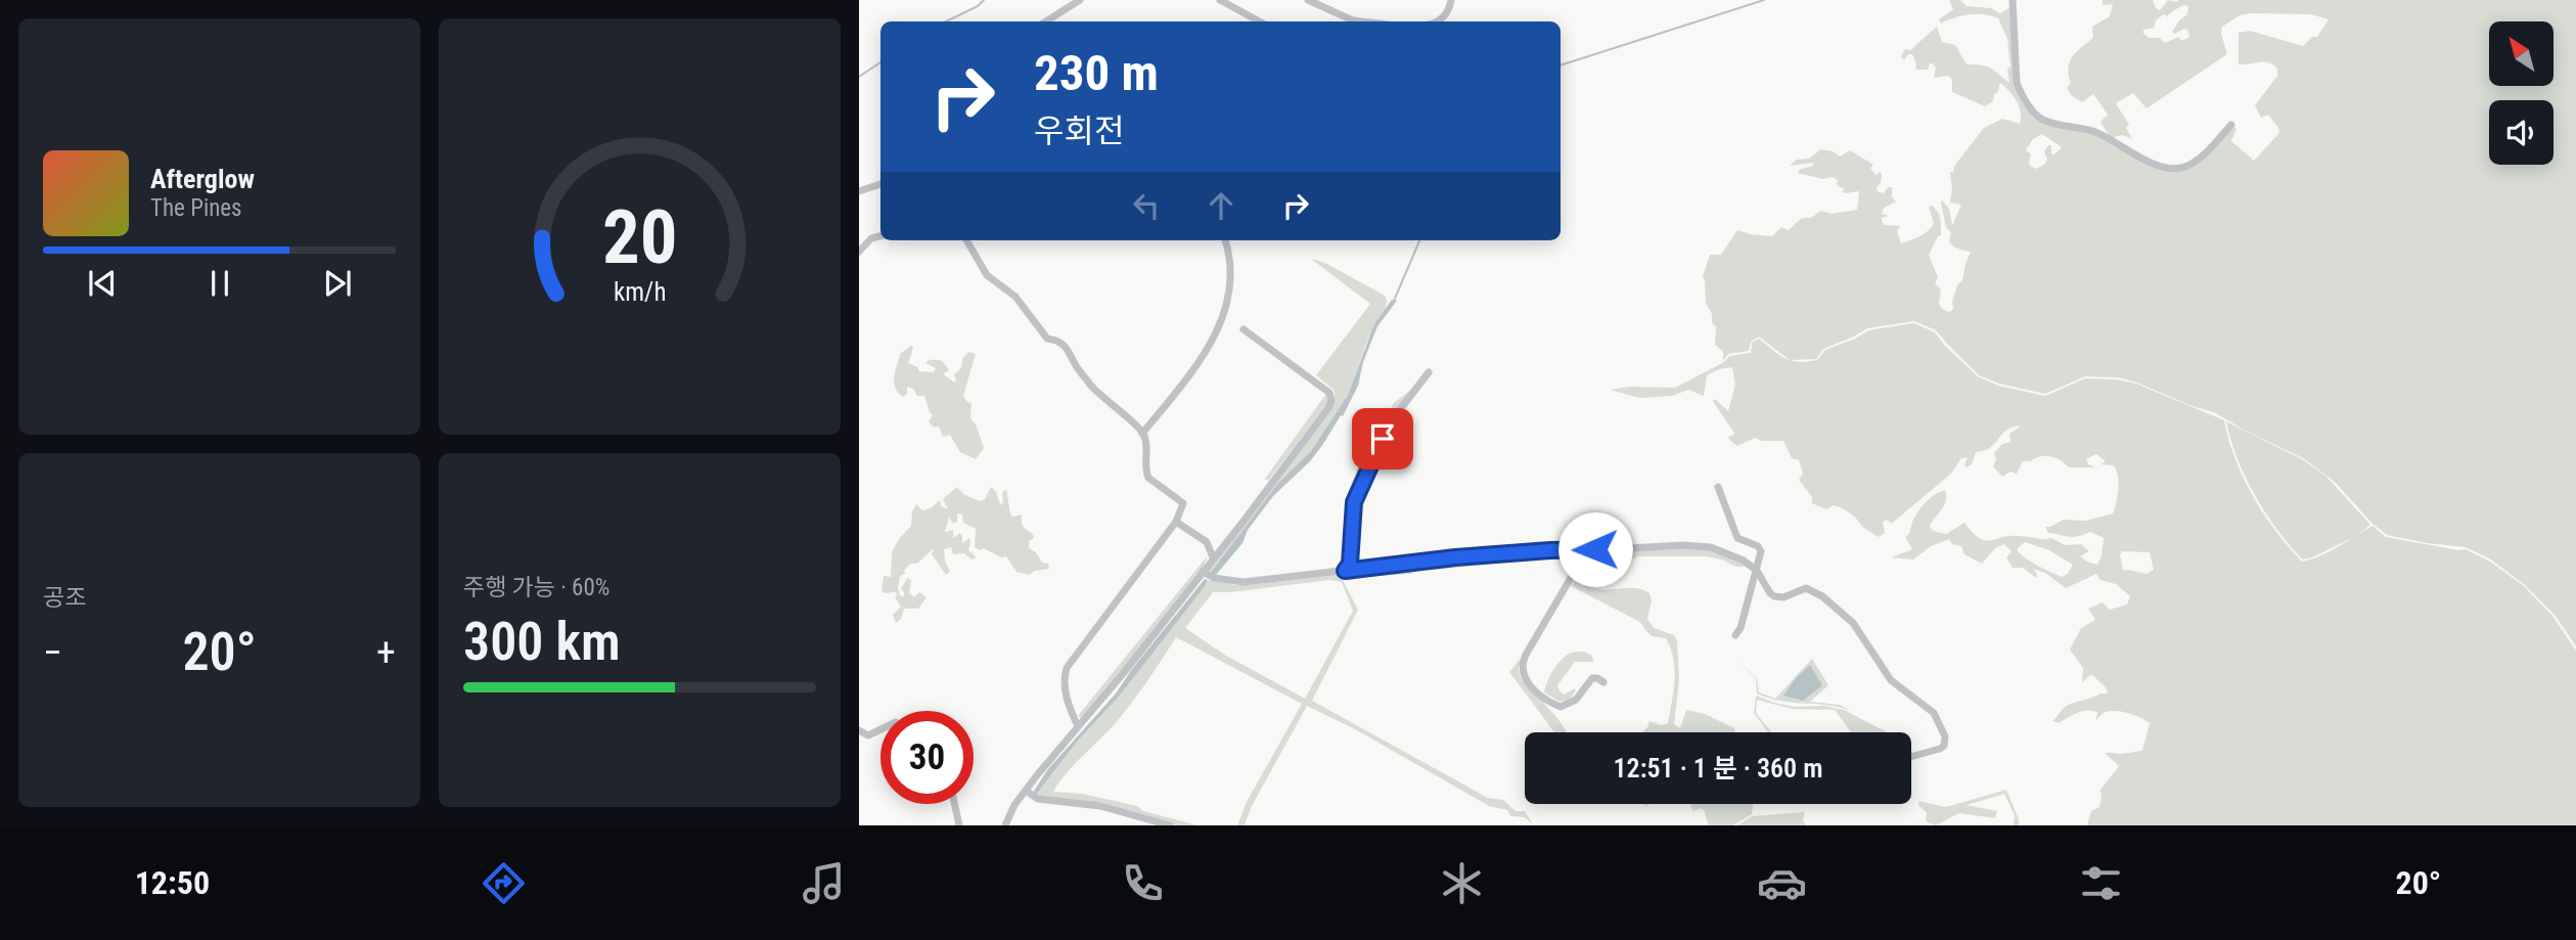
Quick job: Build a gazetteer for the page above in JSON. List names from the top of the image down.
{
  "north": "top left",
  "page": {
    "turn": ["230 m", "우회전"],
    "song": ["Afterglow", "The Pines"],
    "tile": [
      "공조",
      ["주행 가능 · 60%", "300 km"]
    ],
    "heat": ["−", "20°", "+"],
    "limit": "30",
    "trip": "12:51 · 1 분 · 360 m",
    "tabs": ["12:50", "20°"],
    "gauge": ["20", "km/h"]
  }
}
